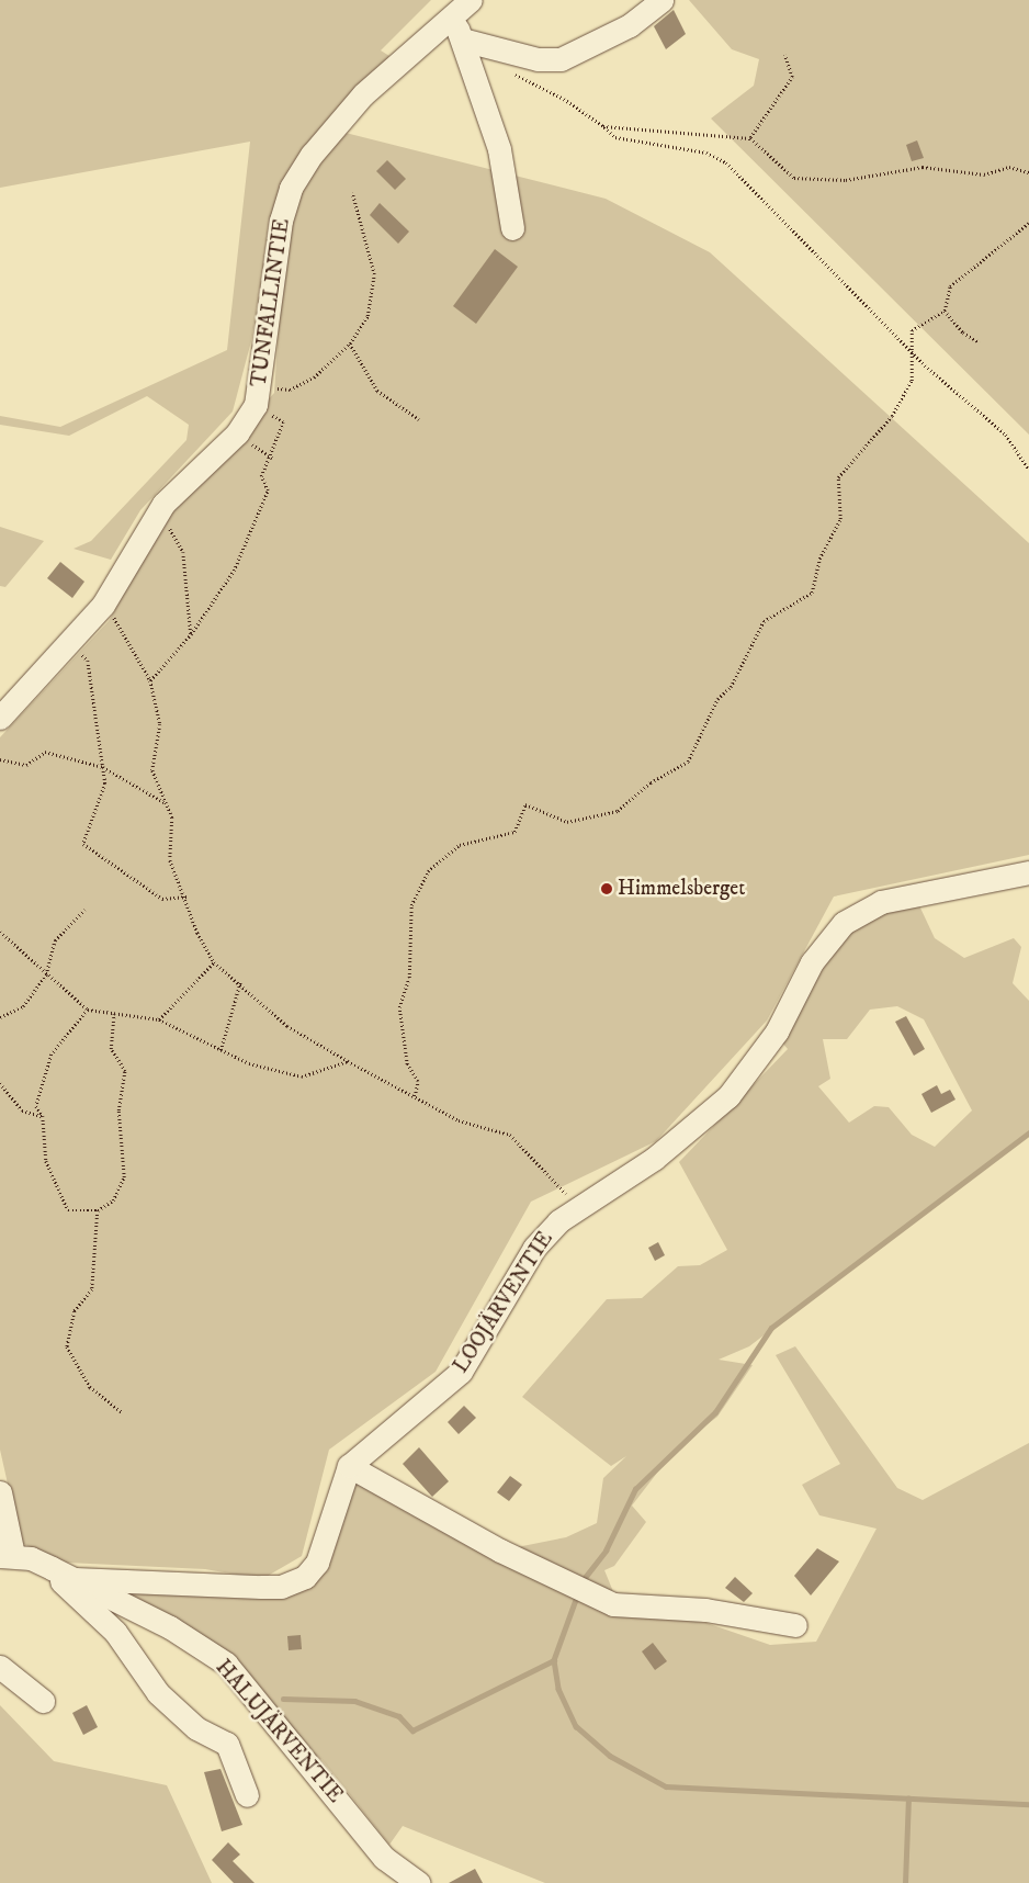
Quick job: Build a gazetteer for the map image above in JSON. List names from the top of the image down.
{
  "streets": {
    "street": ["TUNFALLINTIE", "LOOJÄRVENTIE", "HALUJÄRVENTIE"]
  },
  "places": ["Himmelsberget"]
}
